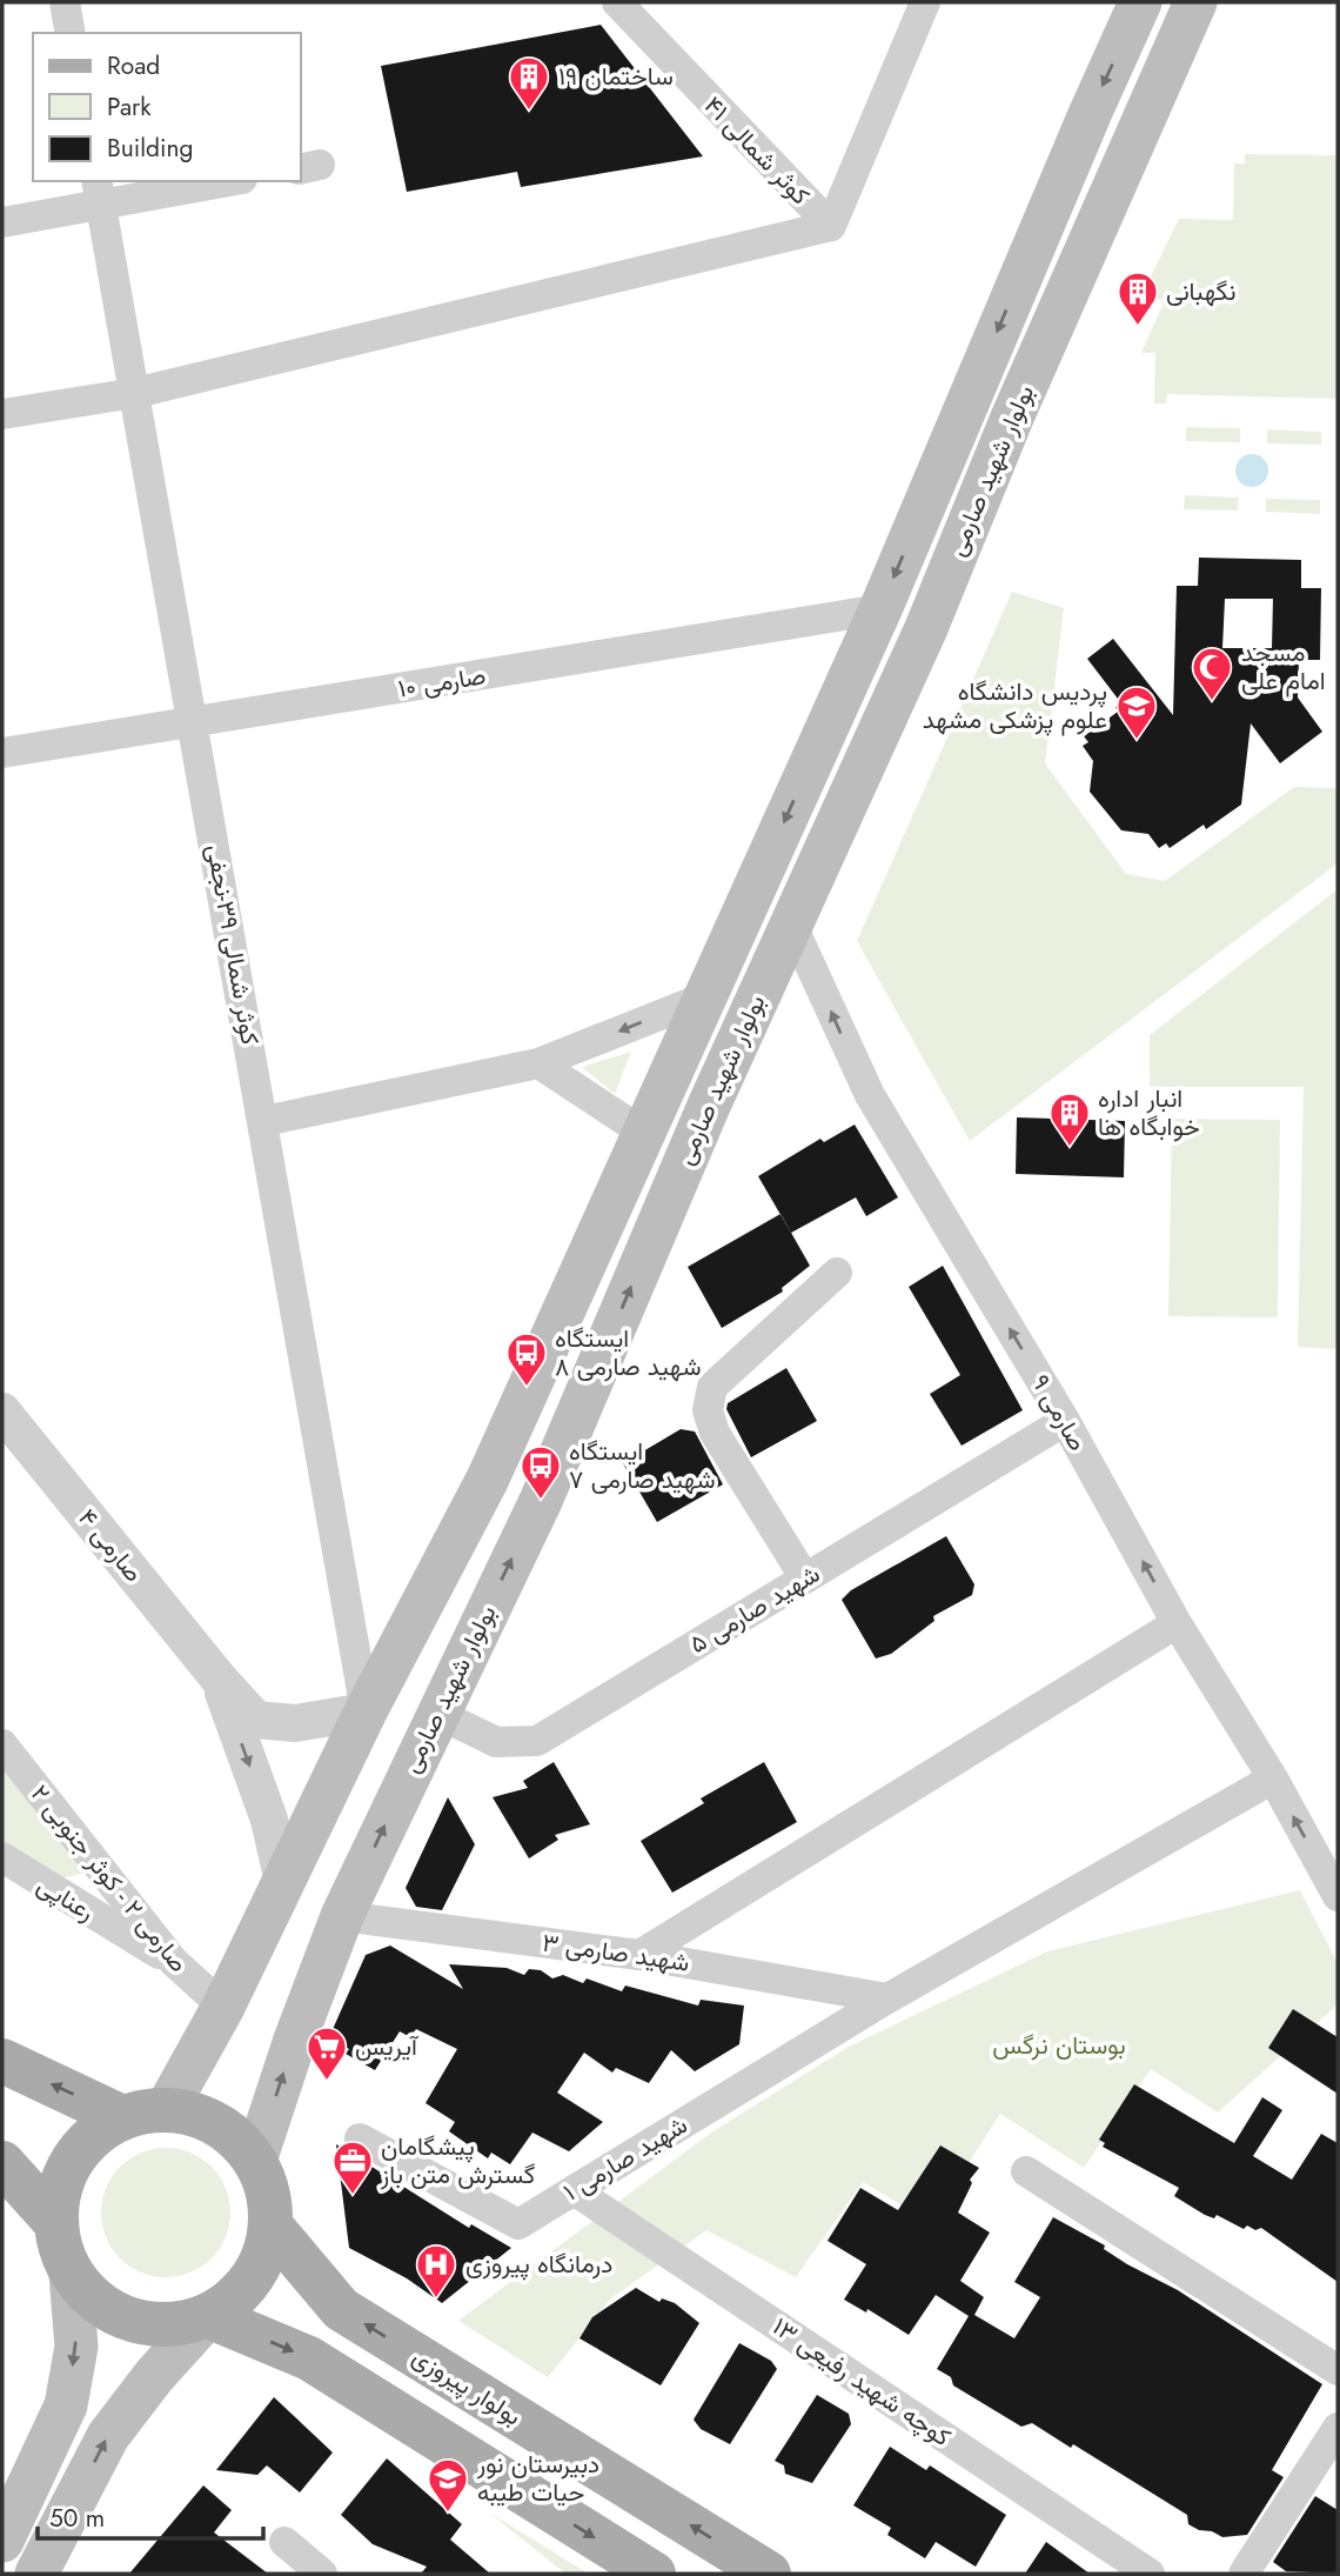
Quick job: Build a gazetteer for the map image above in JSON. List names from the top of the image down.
{
  "streets": {
    "main road": ["بولوار شهید صارمی", "بولوار پیروزی"],
    "street": [
      "کوثر شمالی ۴۱",
      "صارمی ۱۰",
      "کوثر شمالی ۳۹-نجفی",
      "صارمی ۹",
      "صارمی ۴",
      "شهید صارمی ۵",
      "صارمی ۲ - کوثر جنوبی ۲",
      "رعناپی",
      "شهید صارمی ۳",
      "شهید صارمی ۱",
      "کوچه شهید رفیعی ۱۳"
    ]
  },
  "crossings": [
    ["بولوار شهید صارمی", "صارمی ۱۰"],
    ["بولوار شهید صارمی", "کوثر شمالی ۳۹-نجفی"],
    ["بولوار شهید صارمی", "صارمی ۹"],
    ["بولوار شهید صارمی", "صارمی ۴"],
    ["بولوار شهید صارمی", "شهید صارمی ۵"],
    ["بولوار شهید صارمی", "صارمی ۲ - کوثر جنوبی ۲"],
    ["بولوار شهید صارمی", "شهید صارمی ۳"],
    ["بولوار شهید صارمی", "بولوار پیروزی"],
    ["صارمی ۱۰", "کوثر شمالی ۳۹-نجفی"],
    ["کوثر شمالی ۳۹-نجفی", "صارمی ۴"],
    ["صارمی ۹", "شهید صارمی ۵"],
    ["صارمی ۹", "شهید صارمی ۱"],
    ["صارمی ۲ - کوثر جنوبی ۲", "رعناپی"],
    ["شهید صارمی ۳", "شهید صارمی ۱"],
    ["شهید صارمی ۱", "کوچه شهید رفیعی ۱۳"]
  ],
  "one_way": ["صارمی ۹"],
  "parks": ["بوستان نرگس"],
  "places": {
    "building": ["ساختمان ۱۹", "نگهبانی", "انبار اداره خوابگاه ها"],
    "mosque": ["مسجد امام علی"],
    "school or university": ["پردیس دانشگاه علوم پزشکی مشهد", "دبیرستان نور حیات طیبه"],
    "bus stop": ["ایستگاه شهید صارمی ۸", "ایستگاه شهید صارمی ۷"],
    "supermarket": ["آیریس"],
    "office": ["پیشگامان گسترش متن باز"],
    "hospital": ["درمانگاه پیروزی"]
  },
  "legend": ["Road", "Park", "Building"],
  "scale_bar": "50 m"
}
